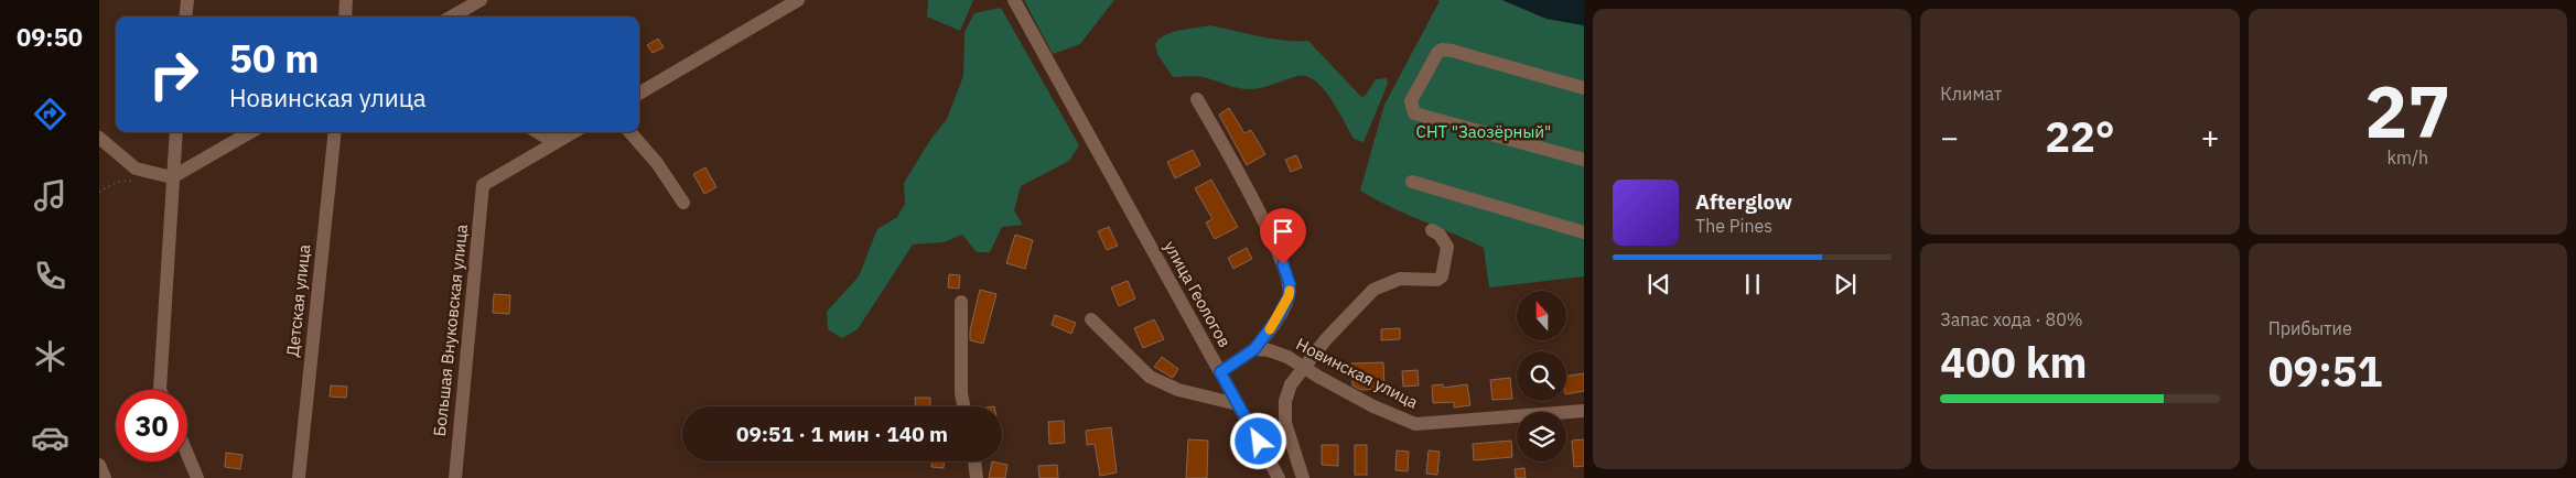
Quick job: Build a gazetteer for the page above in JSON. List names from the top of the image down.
{
  "streets": {
    "street": [
      "улица Геологов",
      "Детская улица",
      "Большая Внуковская улица",
      "Новинская улица"
    ]
  },
  "parks": ["СНТ \"Заозёрный\""],
  "north": "top",
  "page": {
    "tabs": "09:50",
    "tile": [
      "Климат",
      ["27", "km/h"],
      ["Запас хода · 80%", "400 km"],
      ["Прибытие", "09:51"]
    ],
    "turn": ["50 m", "Новинская улица"],
    "heat": ["−", "22°", "+"],
    "song": ["Afterglow", "The Pines"],
    "limit": "30",
    "trip": "09:51 · 1 мин · 140 m"
  }
}
